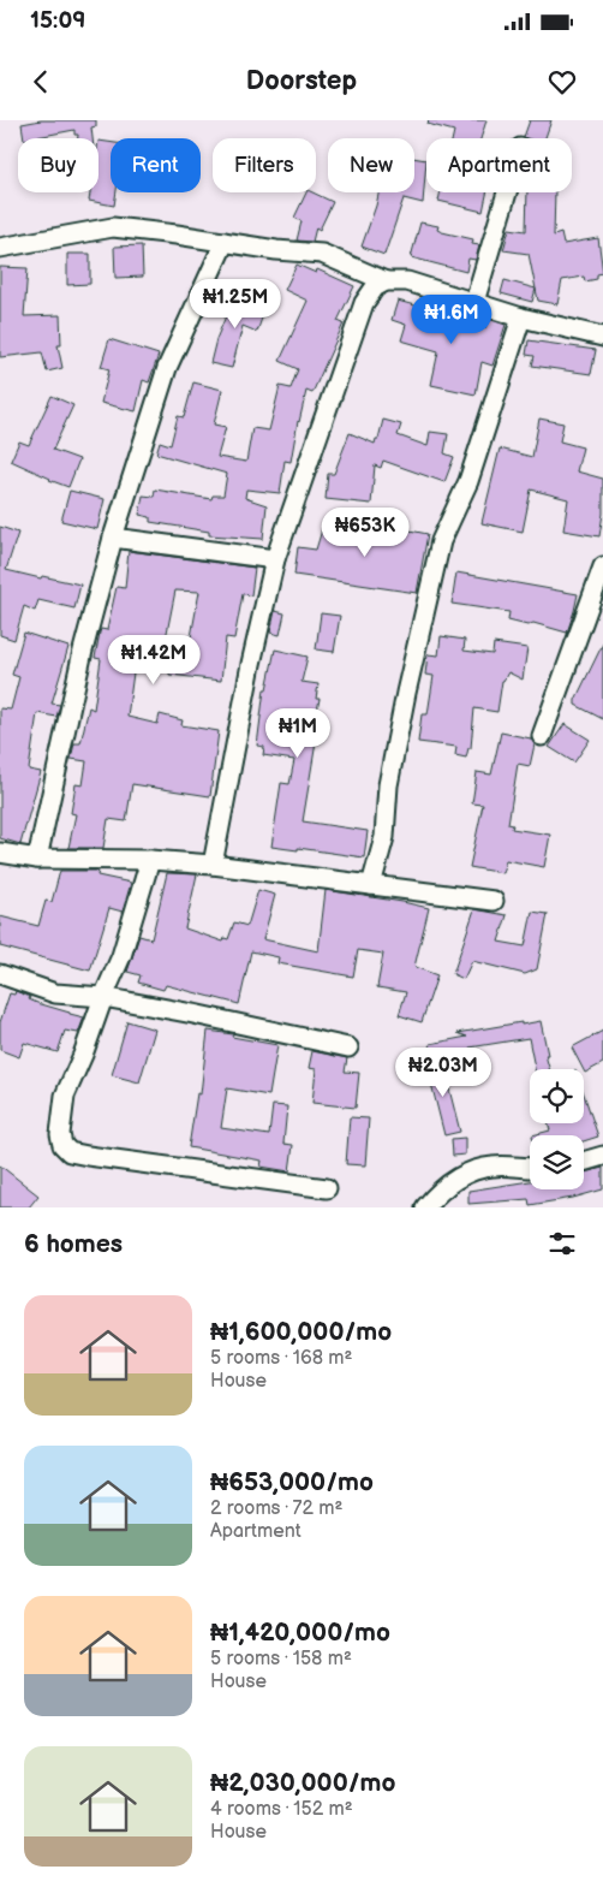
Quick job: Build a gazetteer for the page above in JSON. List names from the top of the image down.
{
  "page": {
    "status": "15:09",
    "header": "Doorstep",
    "chip": [
      "Buy",
      "Rent",
      "Filters",
      "New",
      "Apartment"
    ],
    "price": [
      "₦1.25M",
      "₦1.6M",
      "₦653K",
      "₦1.42M",
      "₦1M",
      "₦2.03M"
    ],
    "heading": "6 homes",
    "list": [
      {
        "name": "₦1,600,000/mo",
        "note": "5 rooms · 168 m² · House"
      },
      {
        "name": "₦653,000/mo",
        "note": "2 rooms · 72 m² · Apartment"
      },
      {
        "name": "₦1,420,000/mo",
        "note": "5 rooms · 158 m² · House"
      },
      {
        "name": "₦2,030,000/mo",
        "note": "4 rooms · 152 m² · House"
      }
    ]
  }
}
